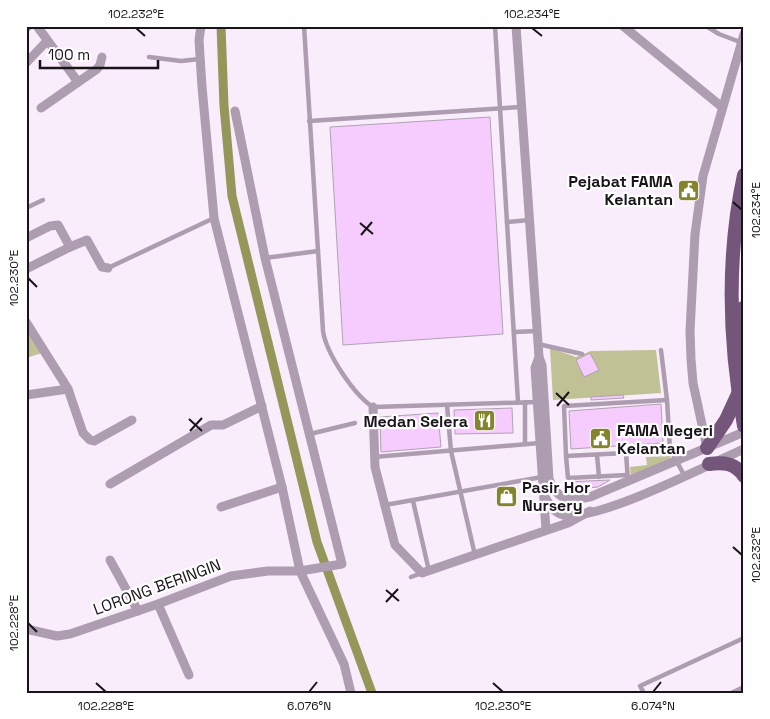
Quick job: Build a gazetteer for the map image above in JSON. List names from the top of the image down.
{
  "streets": {
    "street": ["LORONG BERINGIN"]
  },
  "places": {
    "public building": ["Pejabat FAMA Kelantan", "FAMA Negeri Kelantan"],
    "restaurant": ["Medan Selera"],
    "shop": ["Pasir Hor Nursery"]
  },
  "scale_bar": "100 m",
  "coordinates": [
    "102.232°E",
    "102.234°E",
    "102.230°E",
    "102.228°E",
    "6.076°N",
    "6.074°N"
  ]
}
